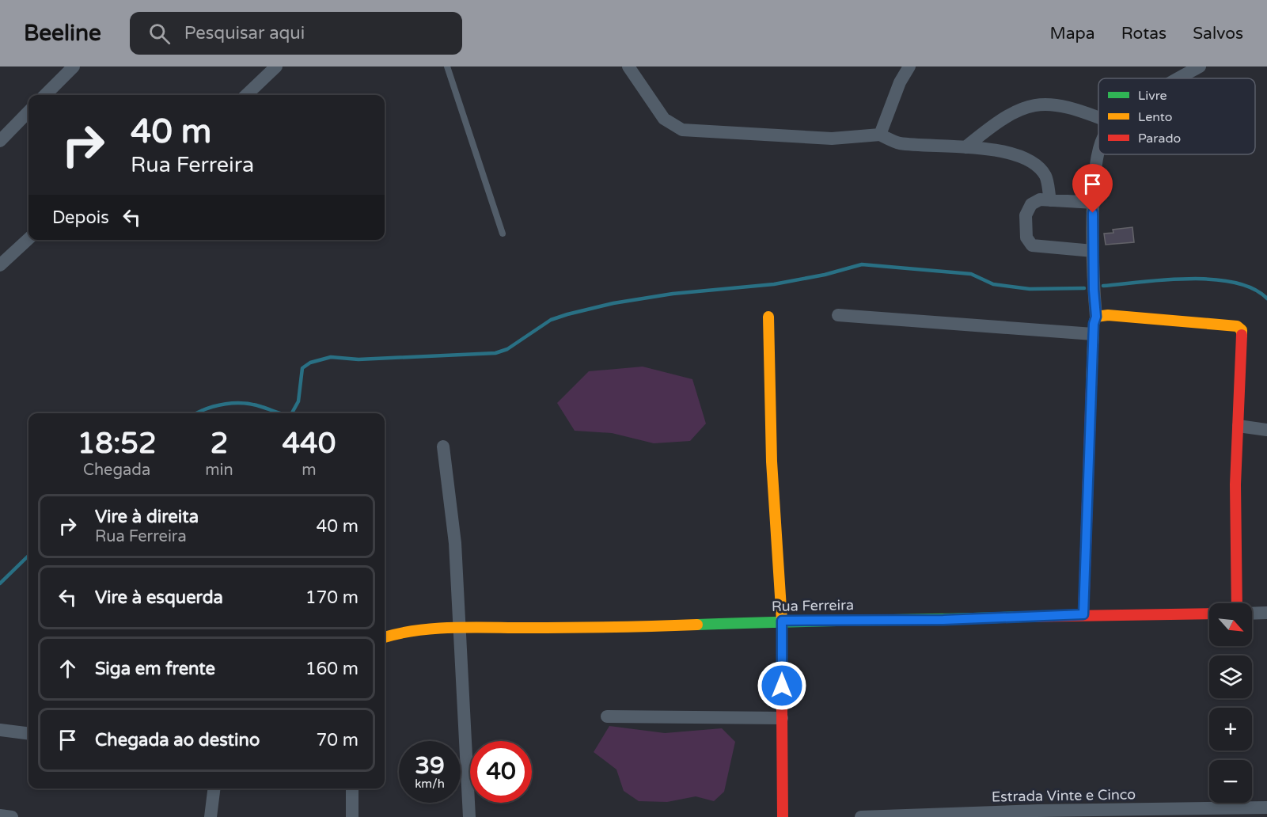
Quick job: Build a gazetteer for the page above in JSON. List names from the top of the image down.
{
  "streets": {
    "street": ["Rua Ferreira", "Estrada Vinte e Cinco"]
  },
  "legend": ["Livre", "Lento", "Parado"],
  "north": "bottom right",
  "page": {
    "header": "Beeline",
    "search": "Pesquisar aqui",
    "nav": ["Mapa", "Rotas", "Salvos"],
    "turn": ["40 m", "Rua Ferreira"],
    "then": "Depois",
    "eta": [
      "18:52",
      "Chegada",
      "2",
      "min",
      "440",
      "m"
    ],
    "list": [
      {
        "name": "Vire à direita",
        "note": "Rua Ferreira",
        "value": "40 m"
      },
      {
        "name": "Vire à esquerda",
        "value": "170 m"
      },
      {
        "name": "Siga em frente",
        "value": "160 m"
      },
      {
        "name": "Chegada ao destino",
        "value": "70 m"
      }
    ],
    "map_buttons": ["+", "−"],
    "speed": "39 km/h",
    "limit": "40"
  }
}
